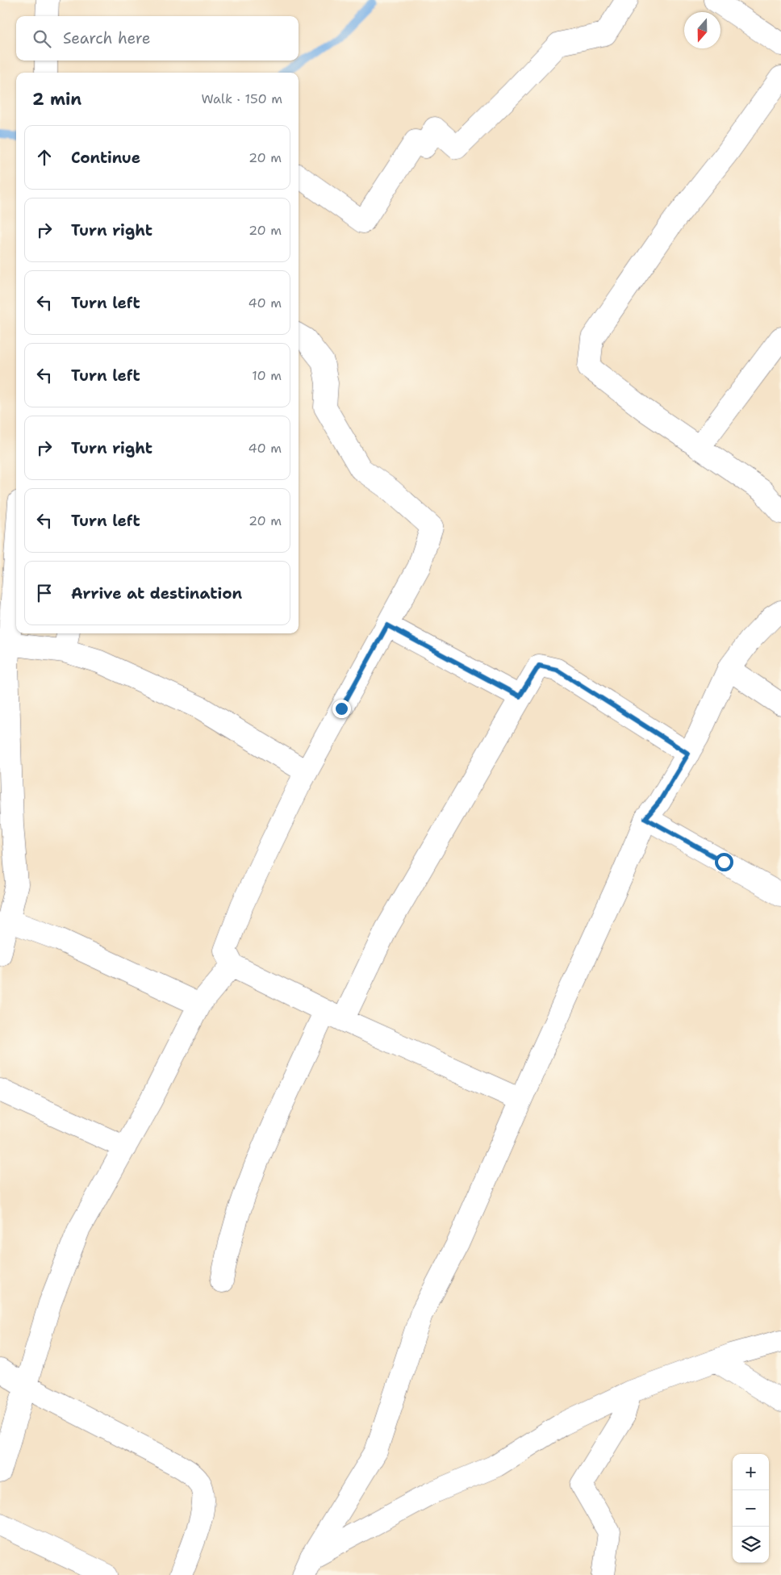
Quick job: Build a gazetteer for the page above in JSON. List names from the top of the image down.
{
  "north": "bottom",
  "page": {
    "search": "Search here",
    "heading": ["2 min", "Walk · 150 m"],
    "list": [
      ["Continue", "20 m"],
      ["Turn right", "20 m"],
      ["Turn left", "40 m"],
      ["Turn left", "10 m"],
      ["Turn right", "40 m"],
      ["Turn left", "20 m"],
      "Arrive at destination"
    ],
    "map_buttons": ["+", "−"]
  }
}
